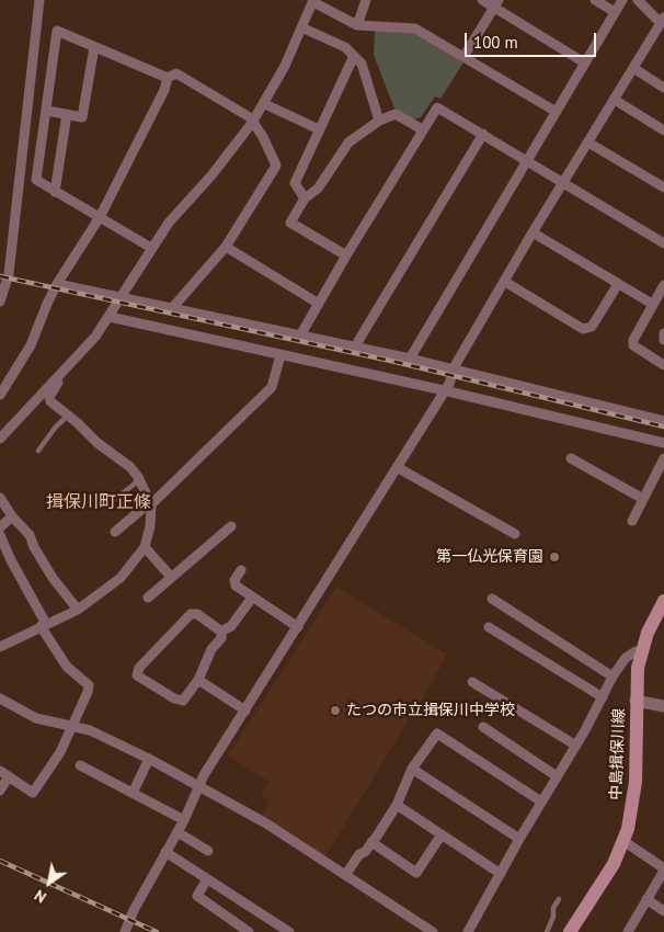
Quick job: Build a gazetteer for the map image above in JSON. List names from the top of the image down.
{
  "streets": {
    "main road": ["中島揖保川線"]
  },
  "districts": ["揖保川町正條"],
  "places": ["第一仏光保育園", "たつの市立揖保川中学校"],
  "scale_bar": "100 m",
  "north": "bottom left"
}
